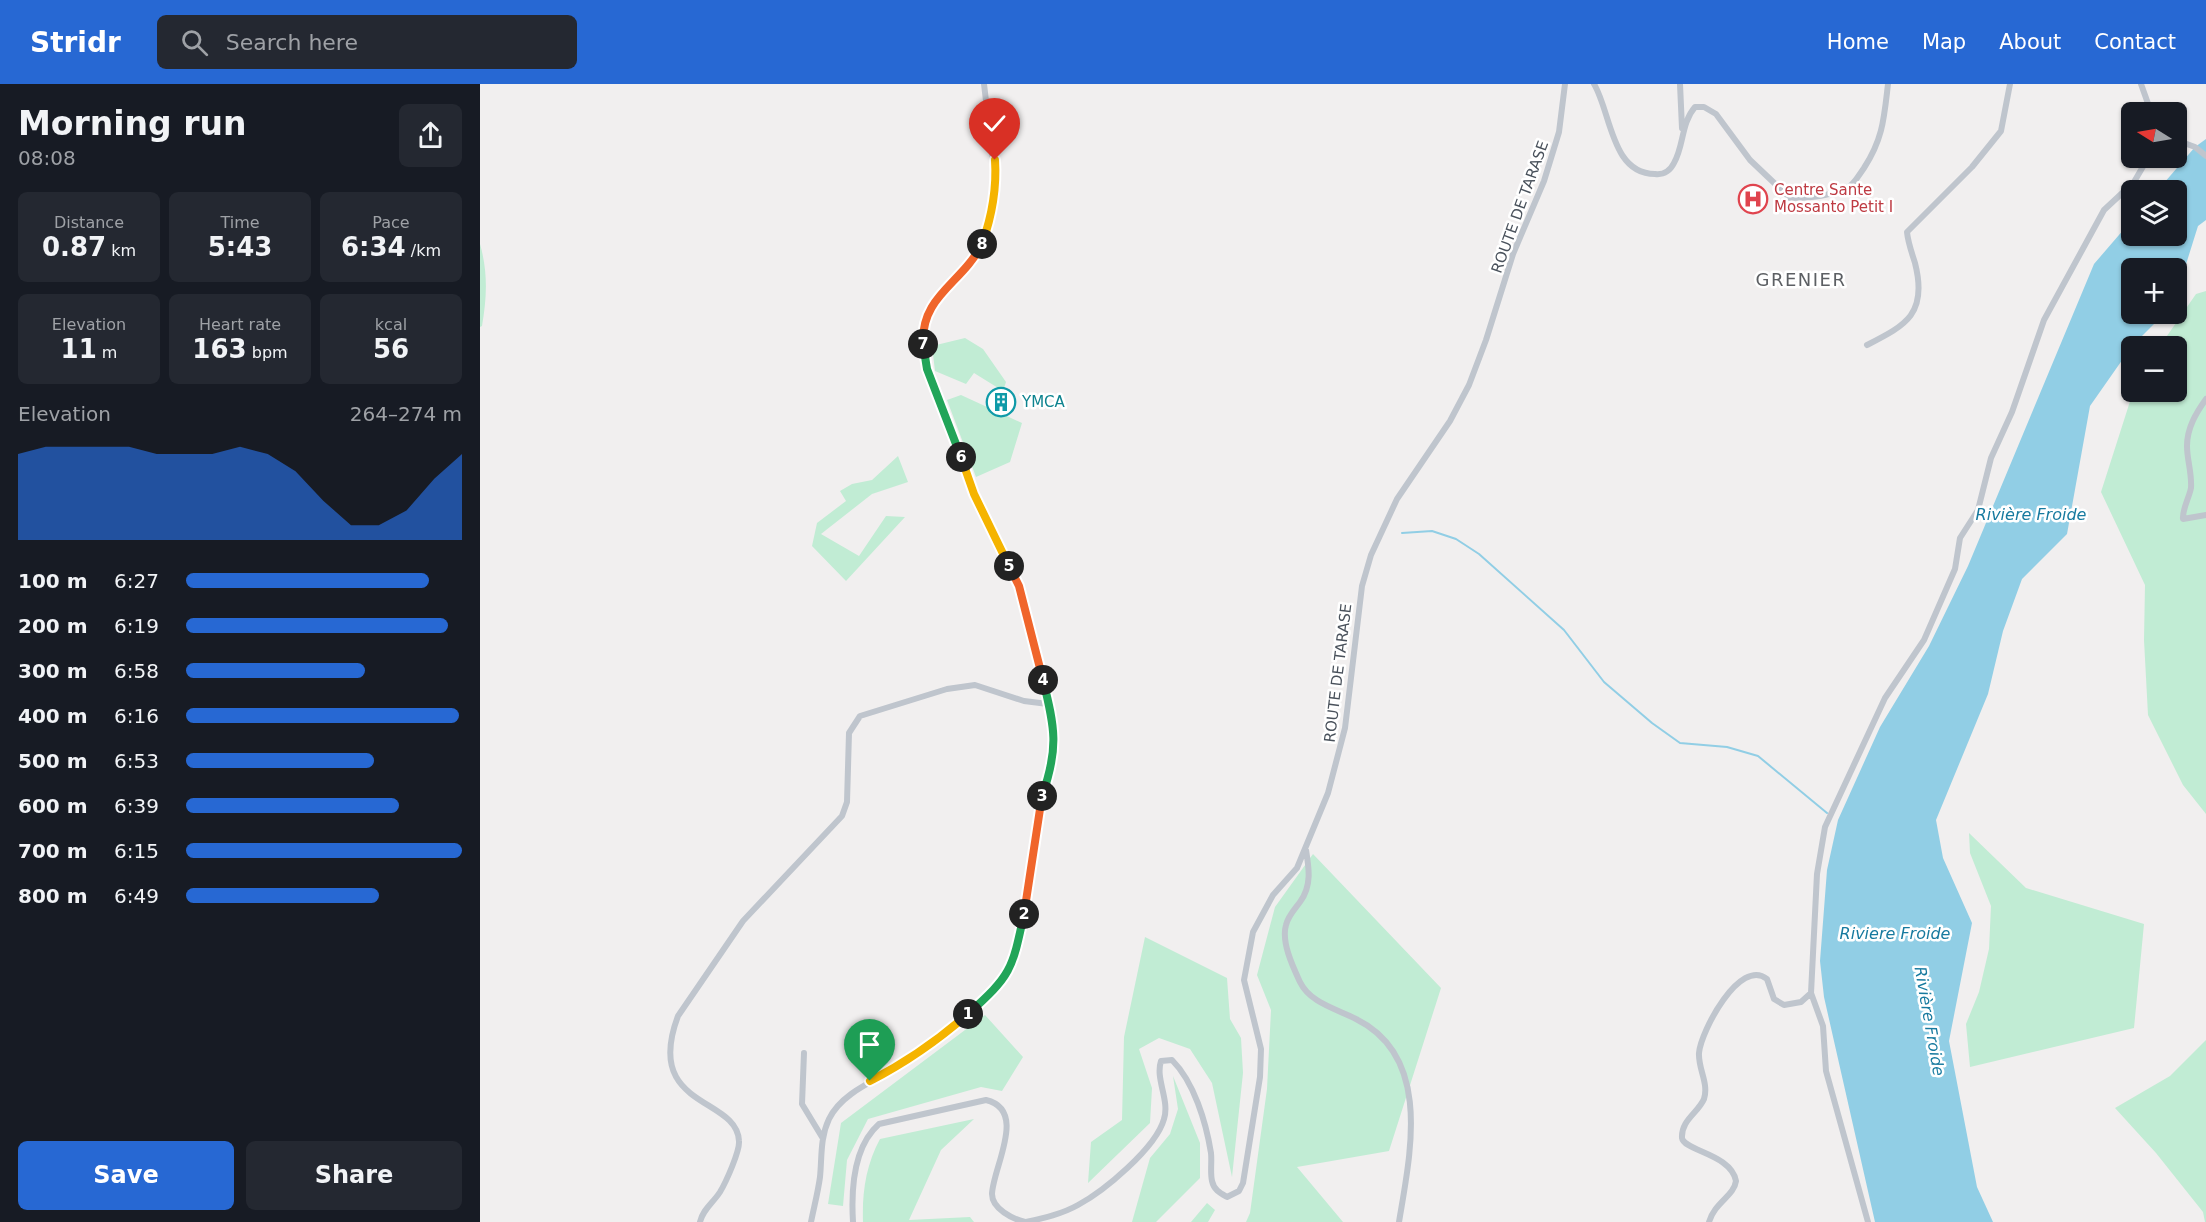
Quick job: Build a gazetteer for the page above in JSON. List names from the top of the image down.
{
  "streets": {
    "street": ["ROUTE DE TARASE"]
  },
  "districts": ["GRENIER"],
  "water": ["Rivière Froide", "Riviere Froide"],
  "places": {
    "hospital": ["Centre Sante Mossanto Petit I"],
    "building": ["YMCA"]
  },
  "north": "left",
  "page": {
    "header": "Stridr",
    "search": "Search here",
    "nav": [
      "Home",
      "Map",
      "About",
      "Contact"
    ],
    "heading": ["Morning run", "08:08"],
    "map_buttons": ["+", "−"],
    "stats": [
      ["Distance", "0.87 km"],
      ["Time", "5:43"],
      ["Pace", "6:34 /km"],
      ["Elevation", "11 m"],
      ["Heart rate", "163 bpm"],
      ["kcal", "56"]
    ],
    "pins": [
      "8",
      "7",
      "6",
      "5",
      "4",
      "3",
      "2",
      "1"
    ],
    "chart": ["Elevation", "264–274 m"],
    "list": [
      {
        "name": "100 m",
        "note": "6:27"
      },
      {
        "name": "200 m",
        "note": "6:19"
      },
      {
        "name": "300 m",
        "note": "6:58"
      },
      {
        "name": "400 m",
        "note": "6:16"
      },
      {
        "name": "500 m",
        "note": "6:53"
      },
      {
        "name": "600 m",
        "note": "6:39"
      },
      {
        "name": "700 m",
        "note": "6:15"
      },
      {
        "name": "800 m",
        "note": "6:49"
      }
    ],
    "buttons": ["Save", "Share"]
  }
}
